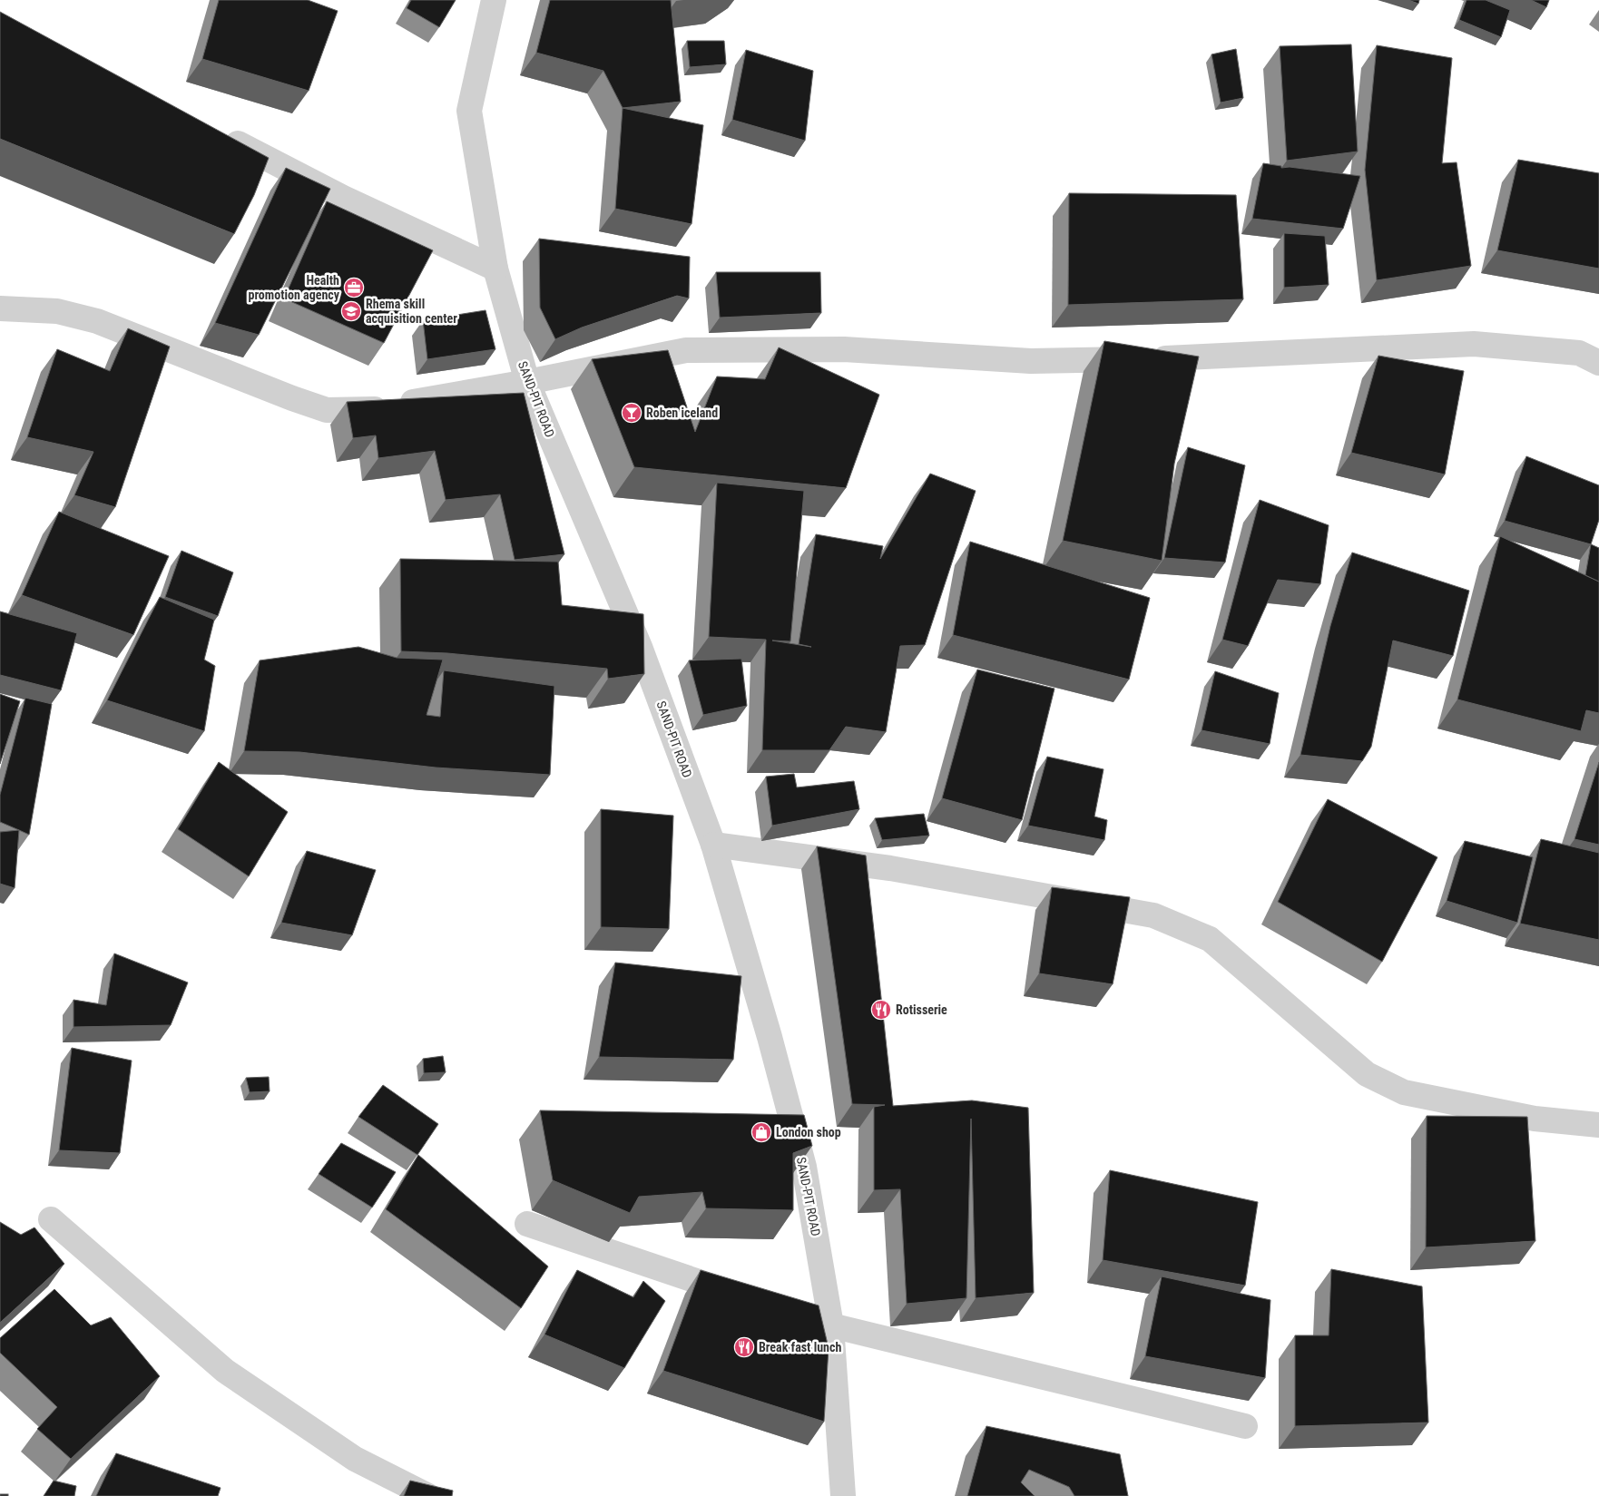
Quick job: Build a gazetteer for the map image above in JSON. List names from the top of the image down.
{
  "streets": {
    "street": ["SAND-PIT ROAD"]
  },
  "places": {
    "office": ["Health promotion agency"],
    "school or university": ["Rhema skill acquisition center"],
    "bar": ["Roben iceland"],
    "restaurant": ["Rotisserie", "Break fast lunch"],
    "shop": ["London shop"]
  }
}
